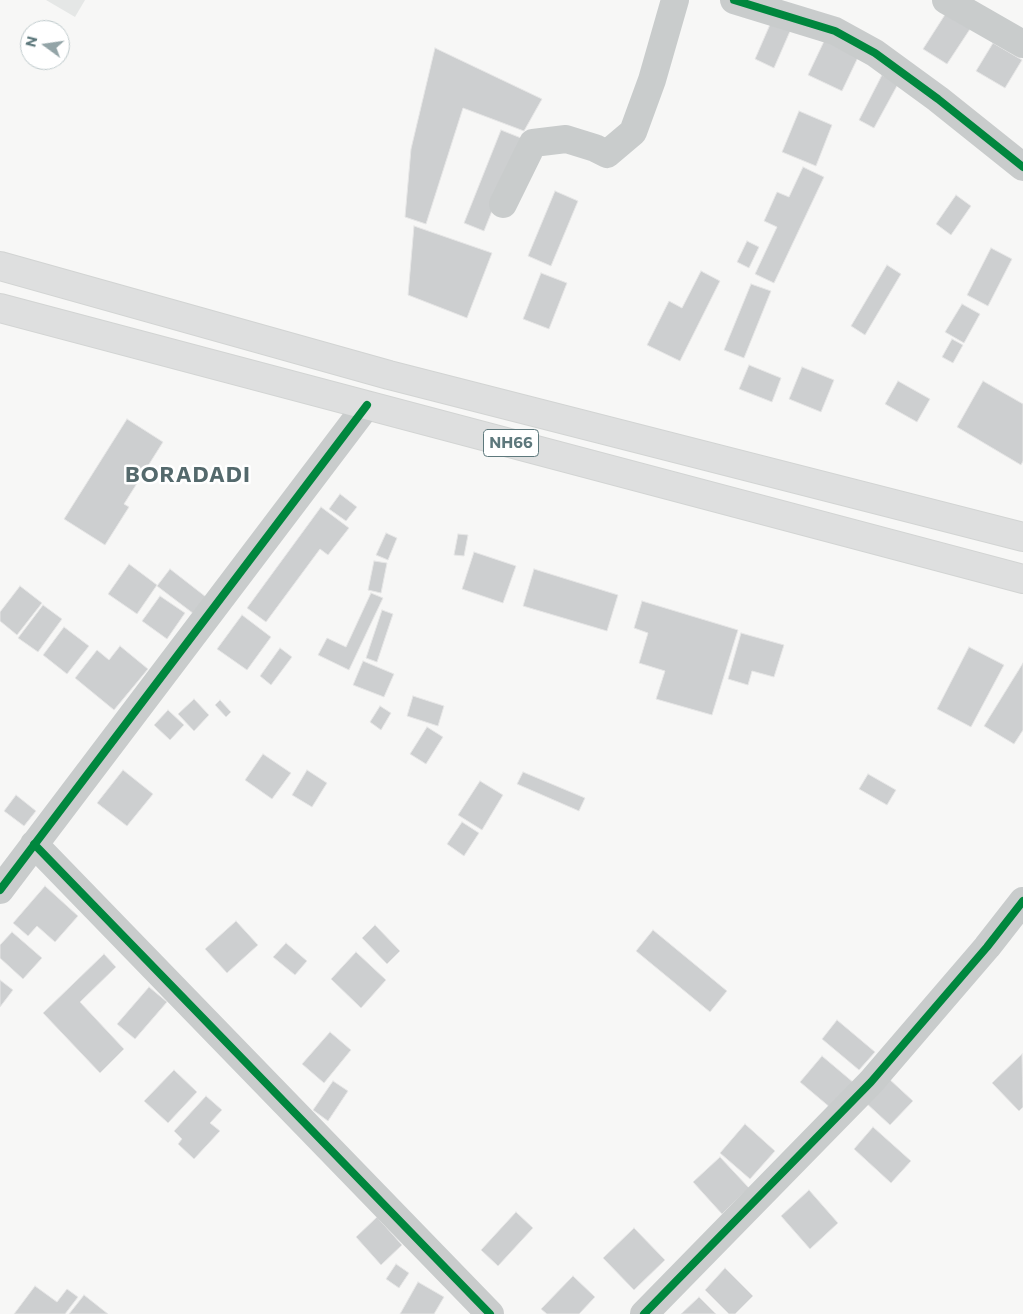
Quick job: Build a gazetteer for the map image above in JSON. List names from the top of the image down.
{
  "streets": {
    "highway": ["NH66"]
  },
  "districts": ["BORADADI"],
  "north": "left"
}
